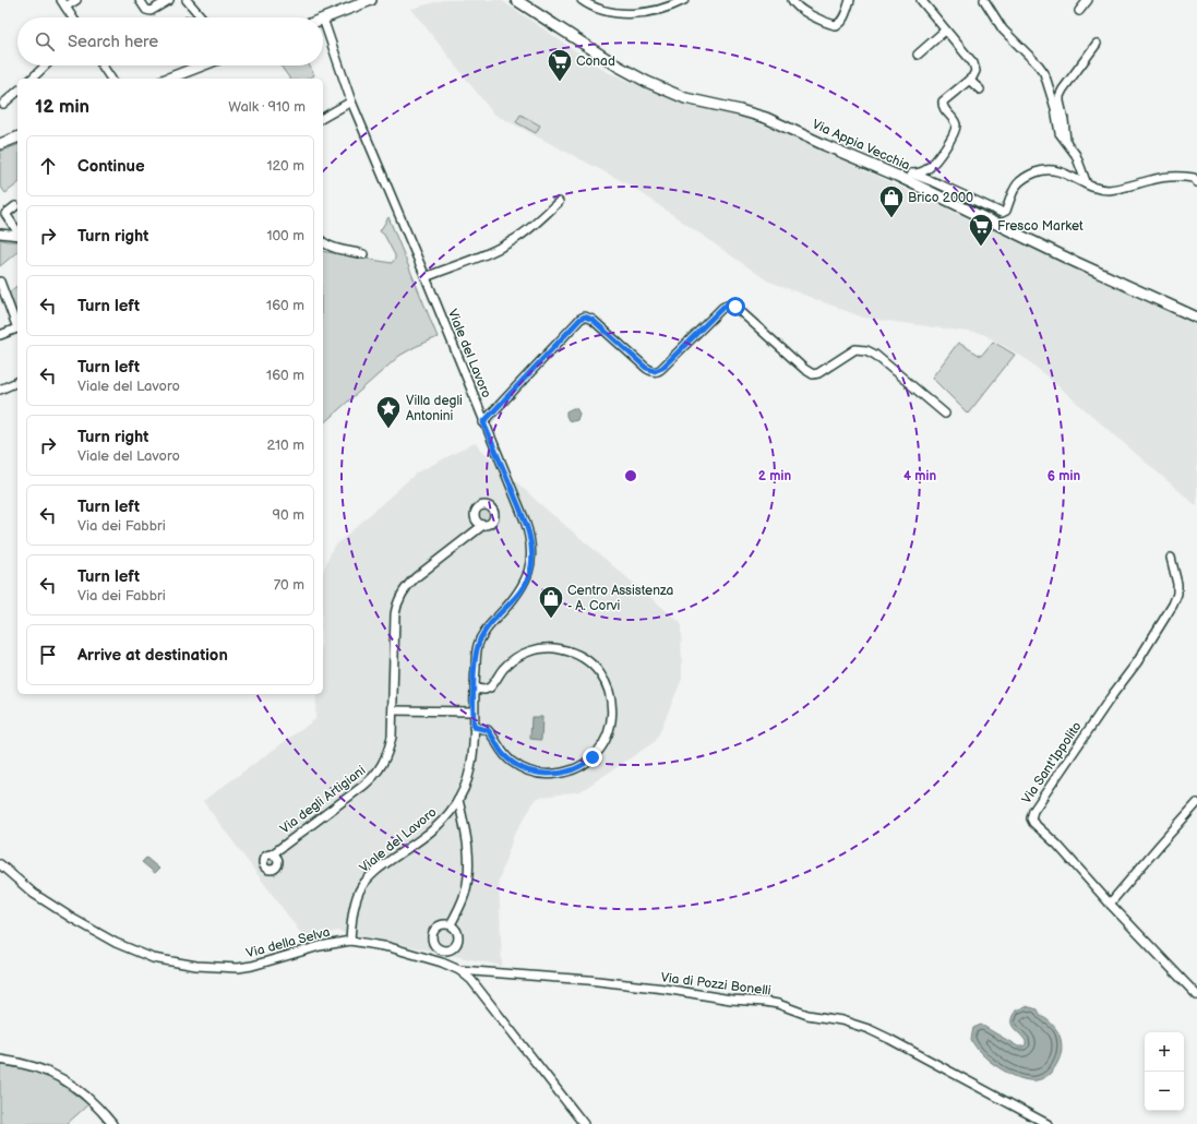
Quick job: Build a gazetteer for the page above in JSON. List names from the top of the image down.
{
  "streets": {
    "main road": ["Via Appia Vecchia"],
    "street": [
      "Viale del Lavoro",
      "Via Sant'Ippolito",
      "Via degli Artigiani",
      "Via della Selva",
      "Via di Pozzi Bonelli"
    ]
  },
  "crossings": [
    ["Viale del Lavoro", "Via della Selva"],
    ["Via della Selva", "Via di Pozzi Bonelli"]
  ],
  "places": {
    "supermarket": ["Conad", "Fresco Market"],
    "shop": ["Brico 2000", "Centro Assistenza - A. Corvi"],
    "place": ["Villa degli Antonini"]
  },
  "page": {
    "search": "Search here",
    "heading": ["12 min", "Walk · 910 m"],
    "list": [
      ["Continue", "120 m"],
      ["Turn right", "100 m"],
      ["Turn left", "160 m"],
      ["Turn left", "Viale del Lavoro", "160 m"],
      ["Turn right", "Viale del Lavoro", "210 m"],
      ["Turn left", "Via dei Fabbri", "90 m"],
      ["Turn left", "Via dei Fabbri", "70 m"],
      "Arrive at destination"
    ],
    "map_buttons": ["+", "−"]
  },
  "rings": ["2 min", "4 min", "6 min"]
}
